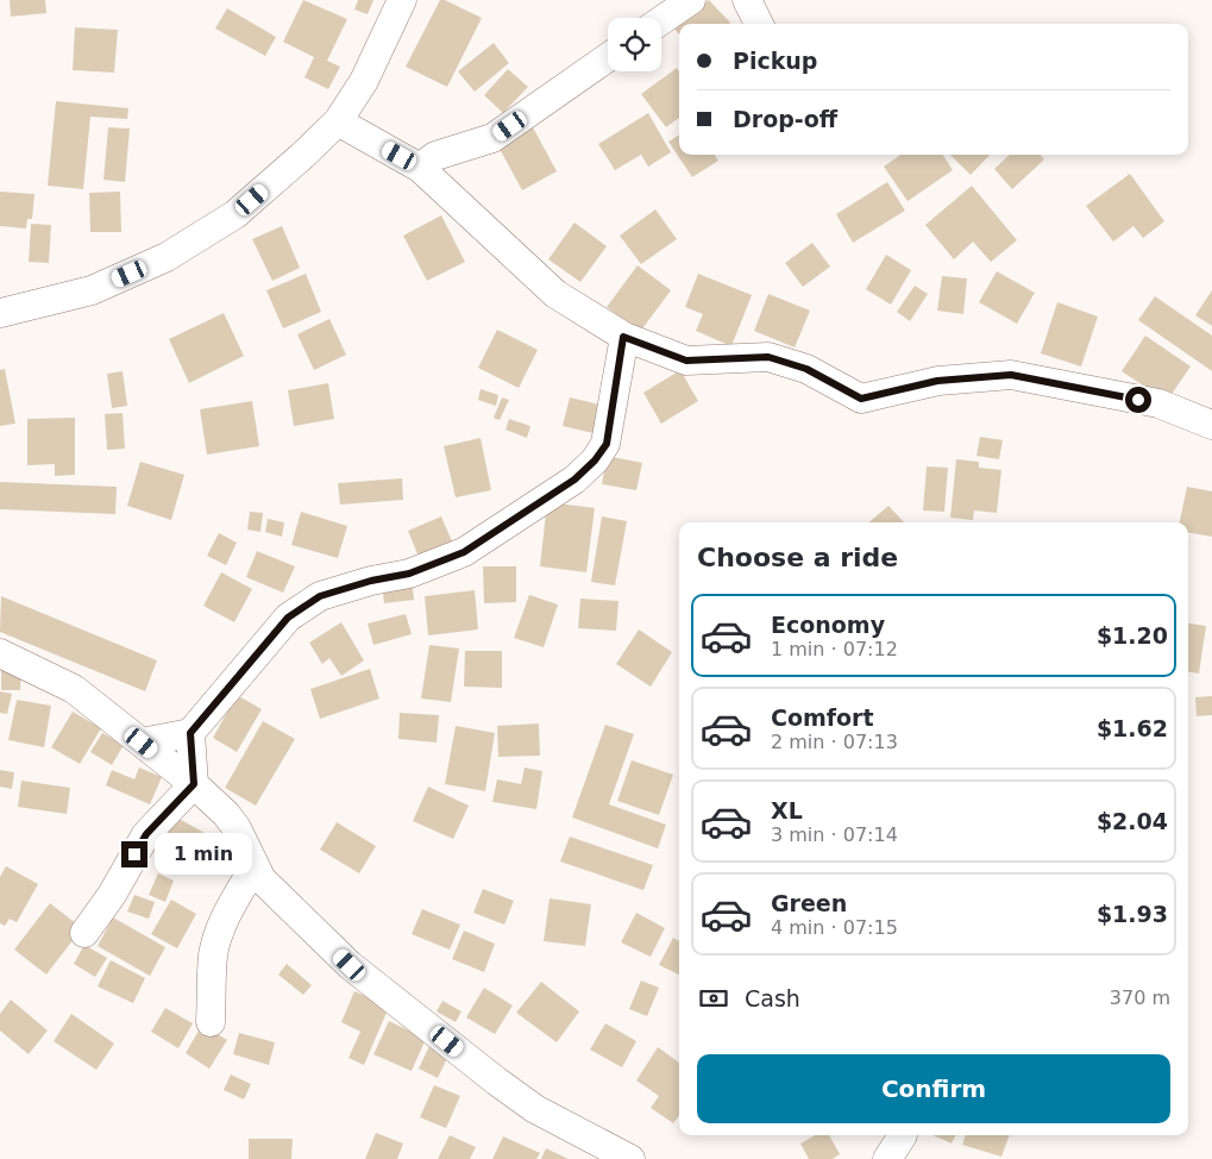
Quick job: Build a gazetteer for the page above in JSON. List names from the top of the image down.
{
  "page": {
    "banner": ["Pickup", "Drop-off"],
    "heading": "Choose a ride",
    "list": [
      {
        "name": "Economy",
        "note": "1 min · 07:12",
        "value": "$1.20"
      },
      {
        "name": "Comfort",
        "note": "2 min · 07:13",
        "value": "$1.62"
      },
      {
        "name": "XL",
        "note": "3 min · 07:14",
        "value": "$2.04"
      },
      {
        "name": "Green",
        "note": "4 min · 07:15",
        "value": "$1.93"
      }
    ],
    "bubble": "1 min",
    "pay": ["Cash", "370 m"],
    "buttons": "Confirm"
  }
}
